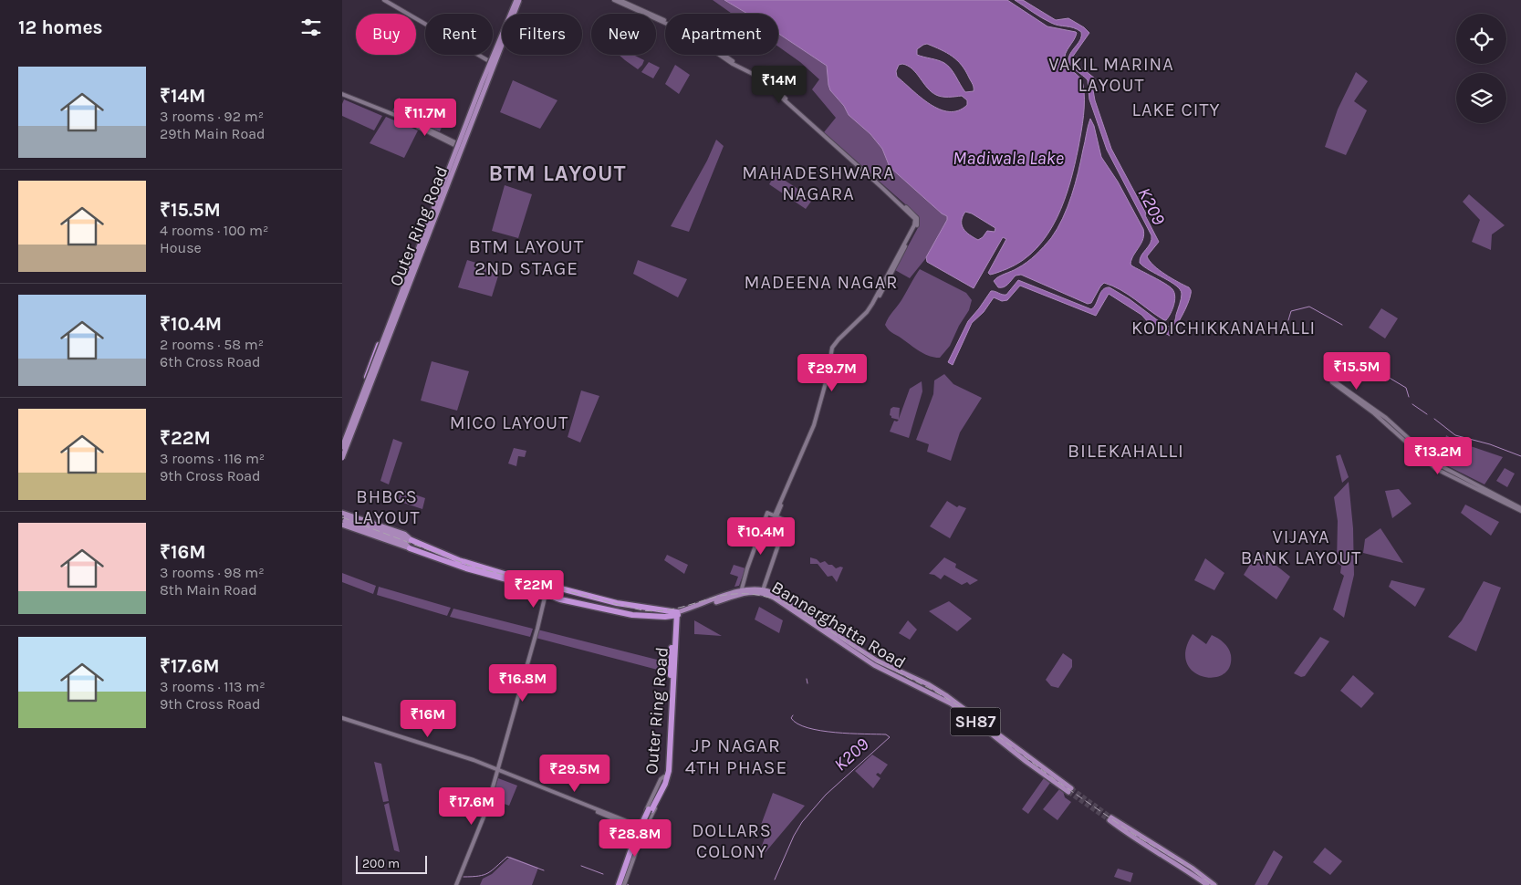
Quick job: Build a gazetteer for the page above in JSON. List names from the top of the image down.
{
  "streets": {
    "highway": ["Outer Ring Road", "Bannerghatta Road"],
    "main road": ["SH87"]
  },
  "crossings": [
    ["Outer Ring Road", "Bannerghatta Road"]
  ],
  "districts": [
    "VAKIL MARINA LAYOUT",
    "LAKE CITY",
    "MAHADESHWARA NAGARA",
    "BTM LAYOUT",
    "BTM LAYOUT 2ND STAGE",
    "MADEENA NAGAR",
    "KODICHIKKANAHALLI",
    "MICO LAYOUT",
    "BILEKAHALLI",
    "BHBCS LAYOUT",
    "VIJAYA BANK LAYOUT",
    "JP NAGAR 4TH PHASE",
    "DOLLARS COLONY"
  ],
  "water": ["Madiwala Lake", "K209"],
  "scale_bar": "200 m",
  "page": {
    "heading": "12 homes",
    "chip": [
      "Buy",
      "Rent",
      "Filters",
      "New",
      "Apartment"
    ],
    "list": [
      {
        "name": "₹14M",
        "note": "3 rooms · 92 m² · 29th Main Road"
      },
      {
        "name": "₹15.5M",
        "note": "4 rooms · 100 m² · House"
      },
      {
        "name": "₹10.4M",
        "note": "2 rooms · 58 m² · 6th Cross Road"
      },
      {
        "name": "₹22M",
        "note": "3 rooms · 116 m² · 9th Cross Road"
      },
      {
        "name": "₹16M",
        "note": "3 rooms · 98 m² · 8th Main Road"
      },
      {
        "name": "₹17.6M",
        "note": "3 rooms · 113 m² · 9th Cross Road"
      }
    ],
    "price": [
      "₹14M",
      "₹11.7M",
      "₹15.5M",
      "₹29.7M",
      "₹13.2M",
      "₹10.4M",
      "₹22M",
      "₹16.8M",
      "₹16M",
      "₹29.5M",
      "₹17.6M",
      "₹28.8M"
    ],
    "scale": "200 m"
  }
}
